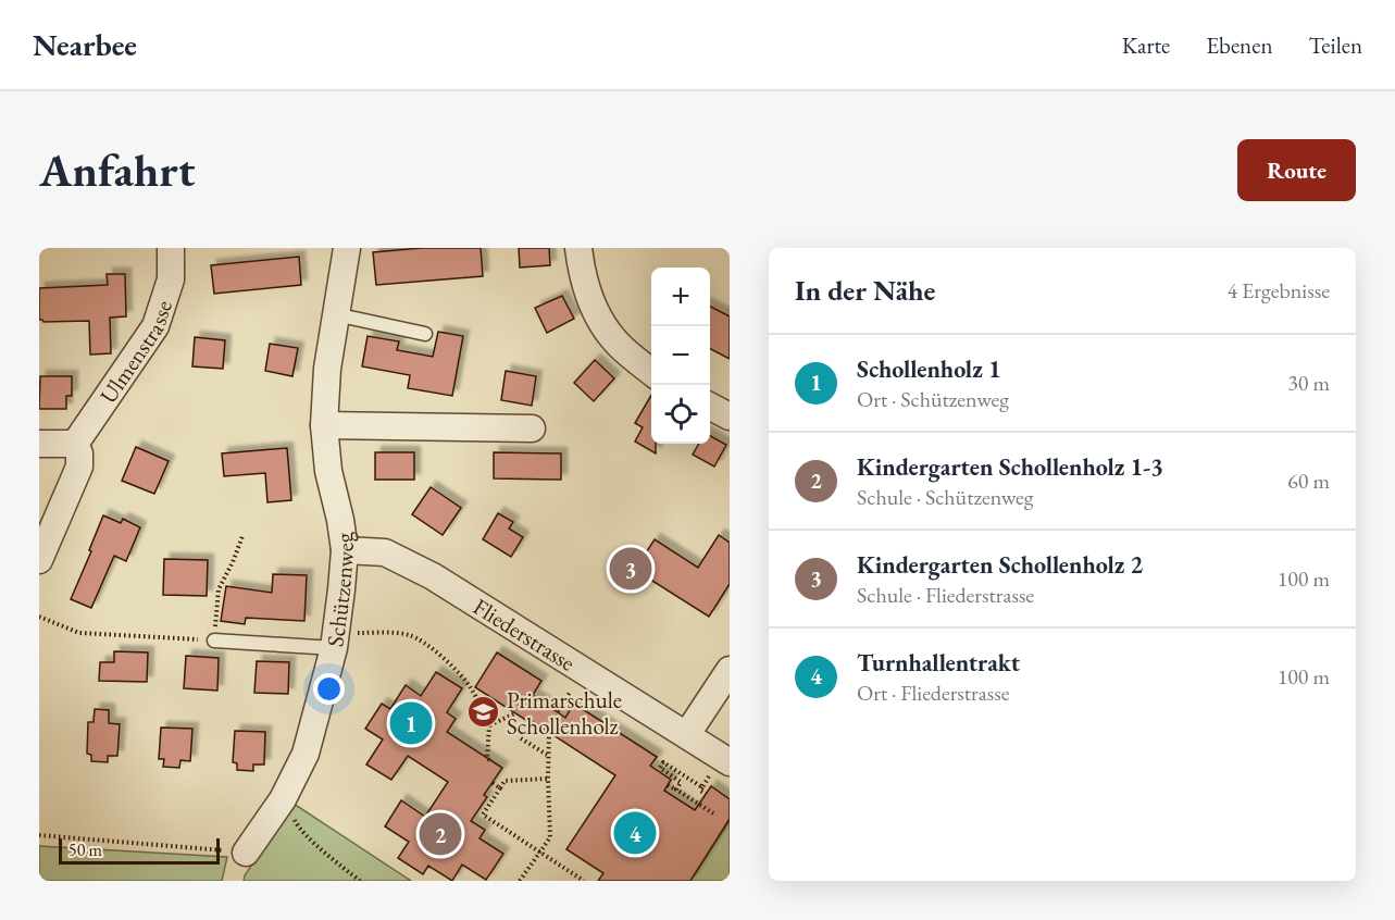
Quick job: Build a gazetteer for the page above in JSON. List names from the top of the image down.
{
  "streets": {
    "street": ["Ulmenstrasse", "Schützenweg", "Fliederstrasse"]
  },
  "crossings": [
    ["Schützenweg", "Fliederstrasse"]
  ],
  "places": {
    "school or university": ["Primarschule Schollenholz"]
  },
  "scale_bar": "50 m",
  "page": {
    "header": "Nearbee",
    "nav": ["Karte", "Ebenen", "Teilen"],
    "buttons": "Route",
    "title": "Anfahrt",
    "heading": ["In der Nähe", "4 Ergebnisse"],
    "map_buttons": ["+", "−"],
    "list": [
      {
        "mark": "1",
        "name": "Schollenholz 1",
        "note": "Ort · Schützenweg",
        "value": "30 m"
      },
      {
        "mark": "2",
        "name": "Kindergarten Schollenholz 1-3",
        "note": "Schule · Schützenweg",
        "value": "60 m"
      },
      {
        "mark": "3",
        "name": "Kindergarten Schollenholz 2",
        "note": "Schule · Fliederstrasse",
        "value": "100 m"
      },
      {
        "mark": "4",
        "name": "Turnhallentrakt",
        "note": "Ort · Fliederstrasse",
        "value": "100 m"
      }
    ],
    "pins": [
      "3",
      "1",
      "4",
      "2"
    ],
    "scale": "50 m"
  }
}
